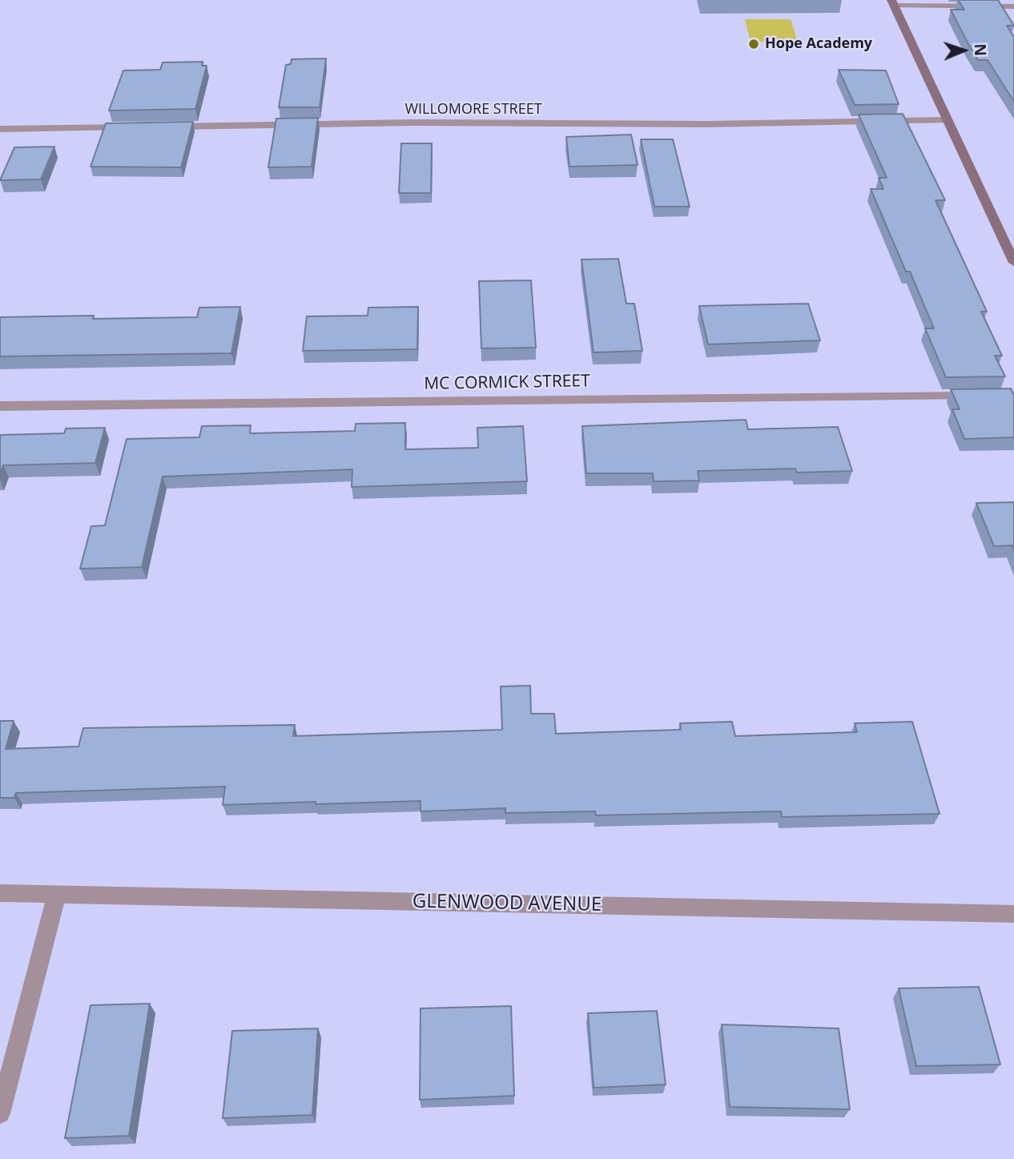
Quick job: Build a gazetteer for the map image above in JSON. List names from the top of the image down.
{
  "streets": {
    "street": ["WILLOMORE STREET", "MC CORMICK STREET", "GLENWOOD AVENUE"]
  },
  "places": ["Hope Academy"],
  "north": "right"
}
